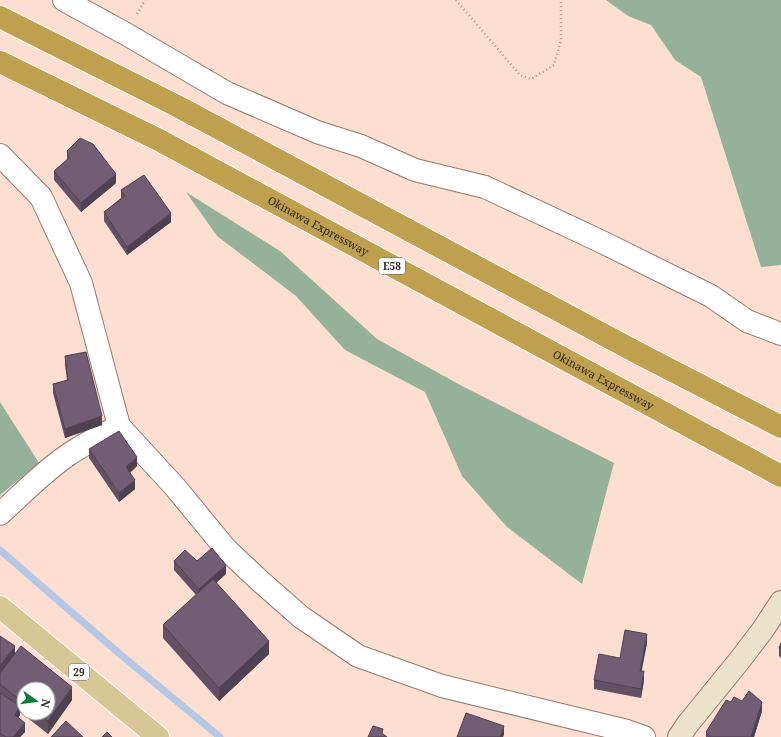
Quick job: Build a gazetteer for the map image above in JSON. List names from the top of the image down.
{
  "streets": {
    "highway": ["Okinawa Expressway", "E58"],
    "main road": ["29"]
  },
  "north": "right"
}
